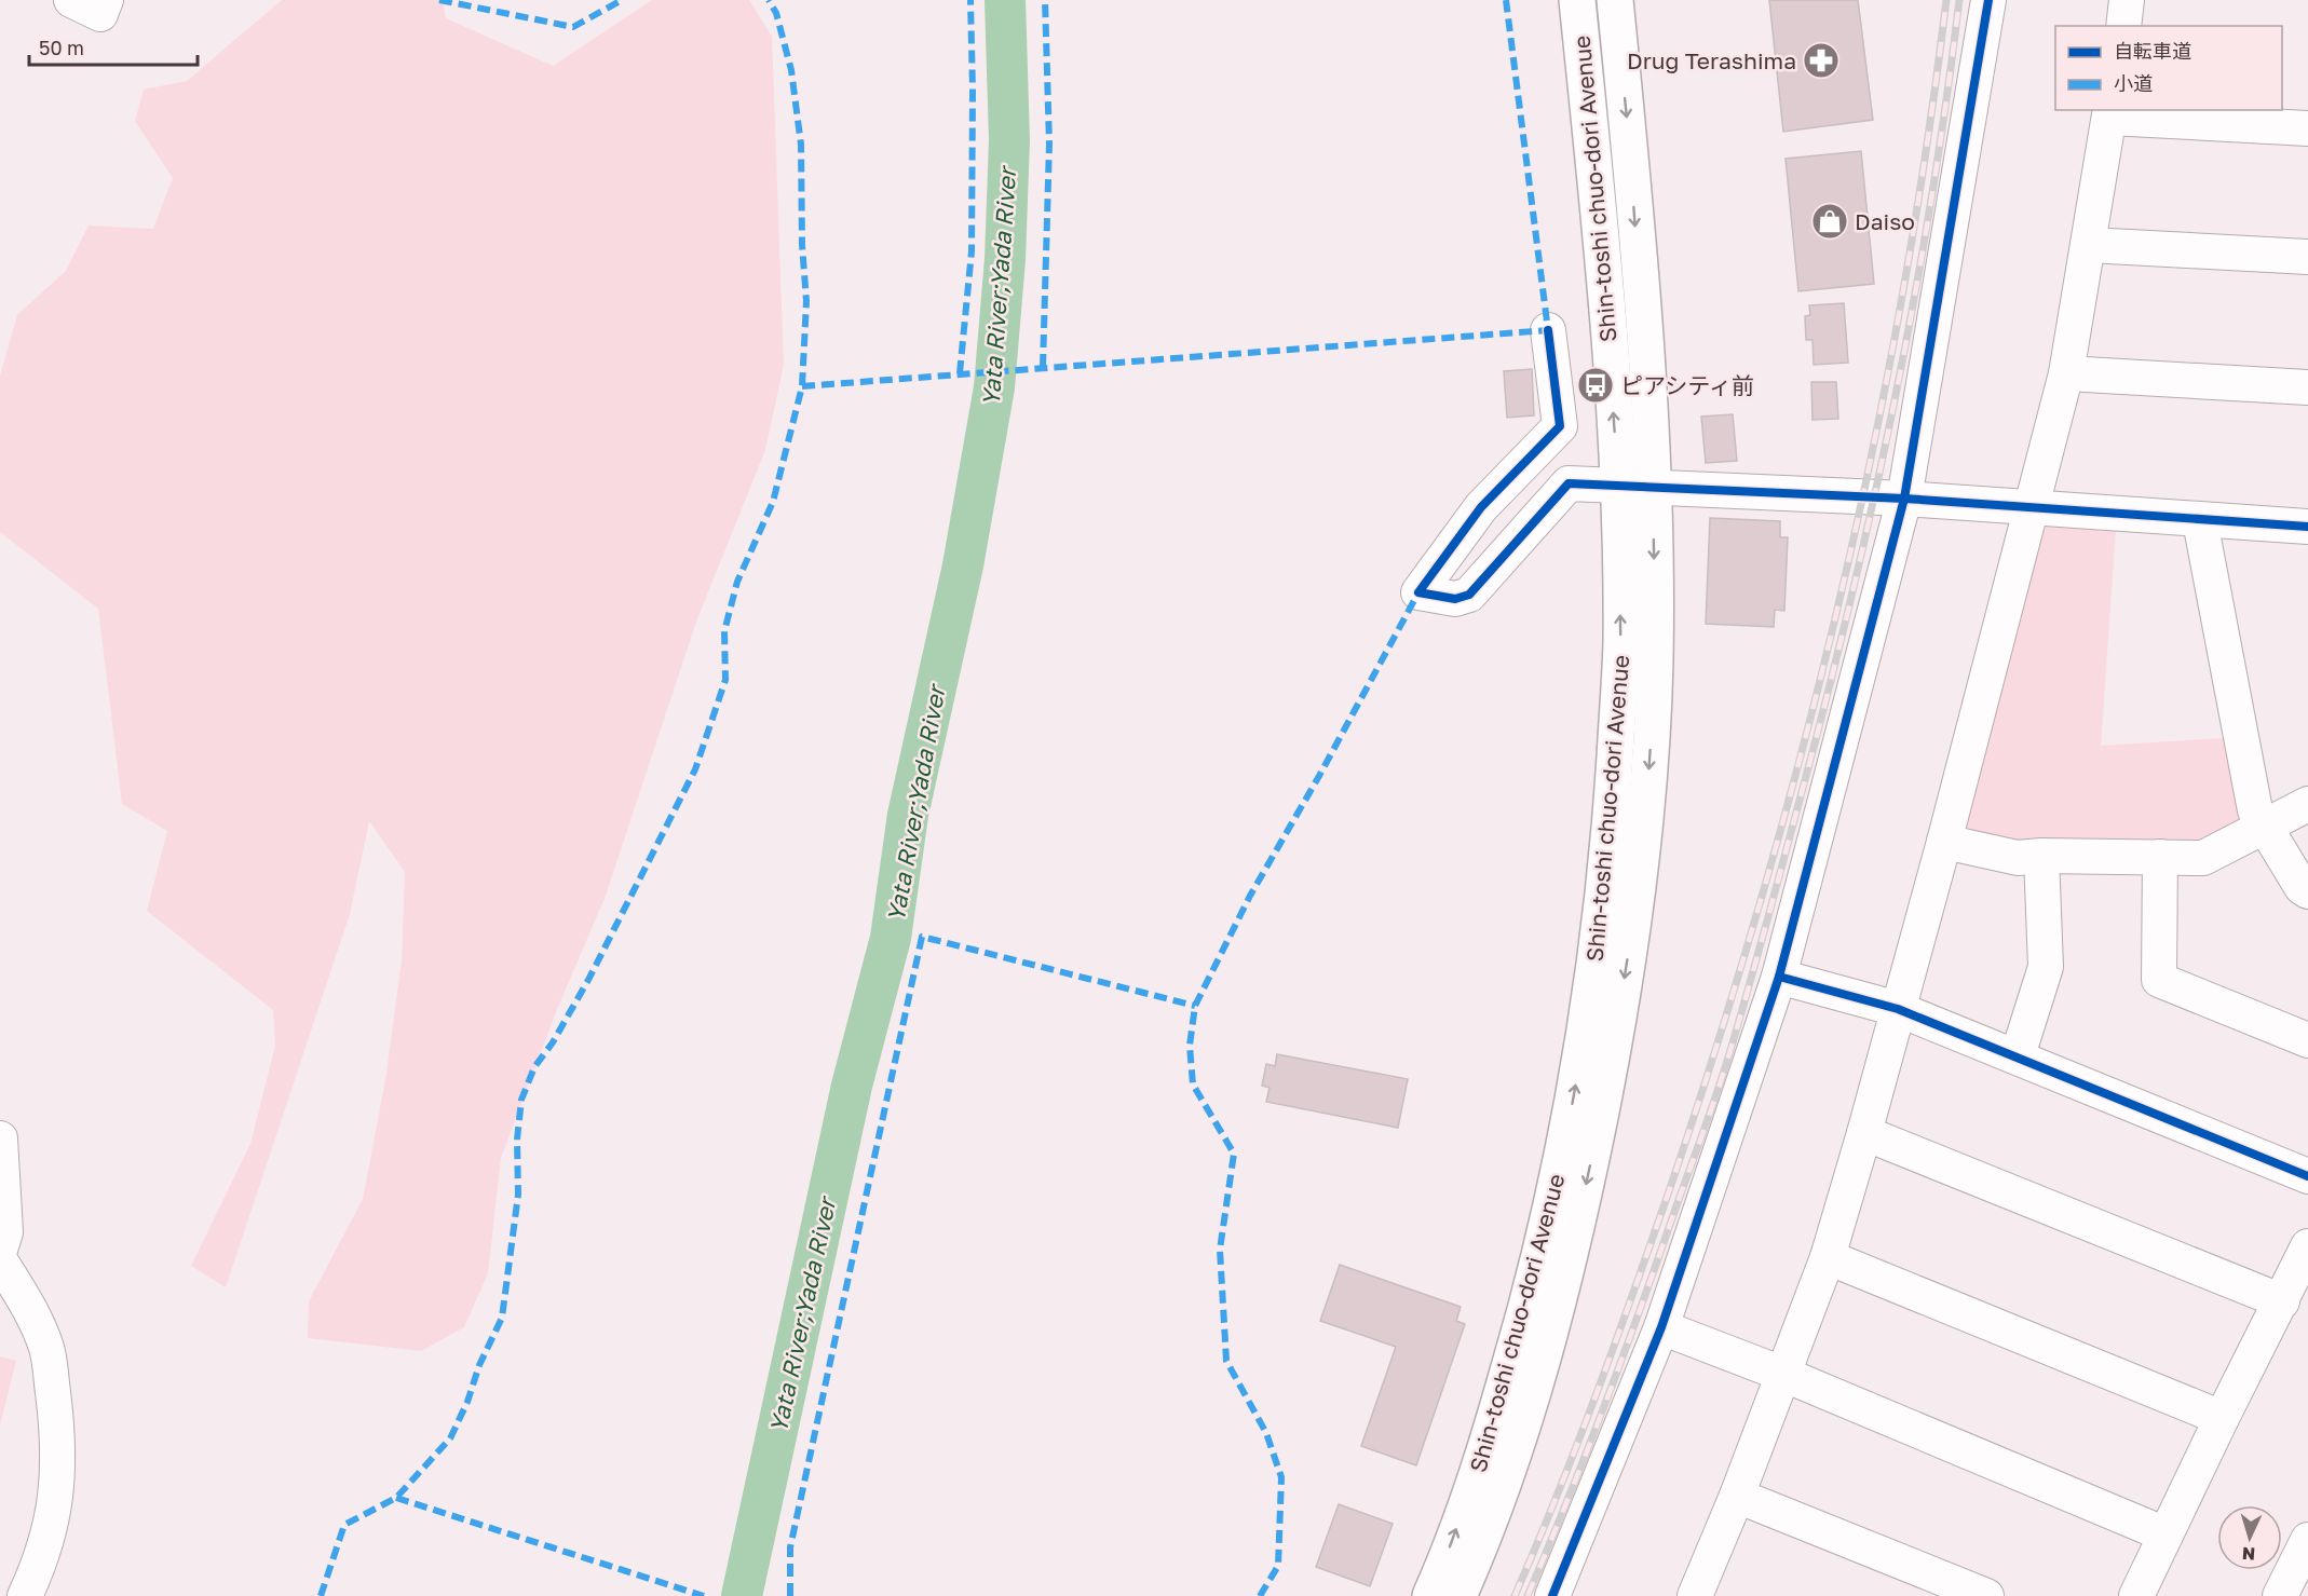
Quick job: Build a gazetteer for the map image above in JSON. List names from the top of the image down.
{
  "streets": {
    "main road": ["Shin-toshi chuo-dori Avenue"]
  },
  "water": ["Yata River;Yada River"],
  "places": {
    "pharmacy": ["Drug Terashima"],
    "shop": ["Daiso"],
    "bus stop": ["ピアシティ前"]
  },
  "legend": ["自転車道", "小道"],
  "scale_bar": "50 m",
  "north": "bottom"
}
